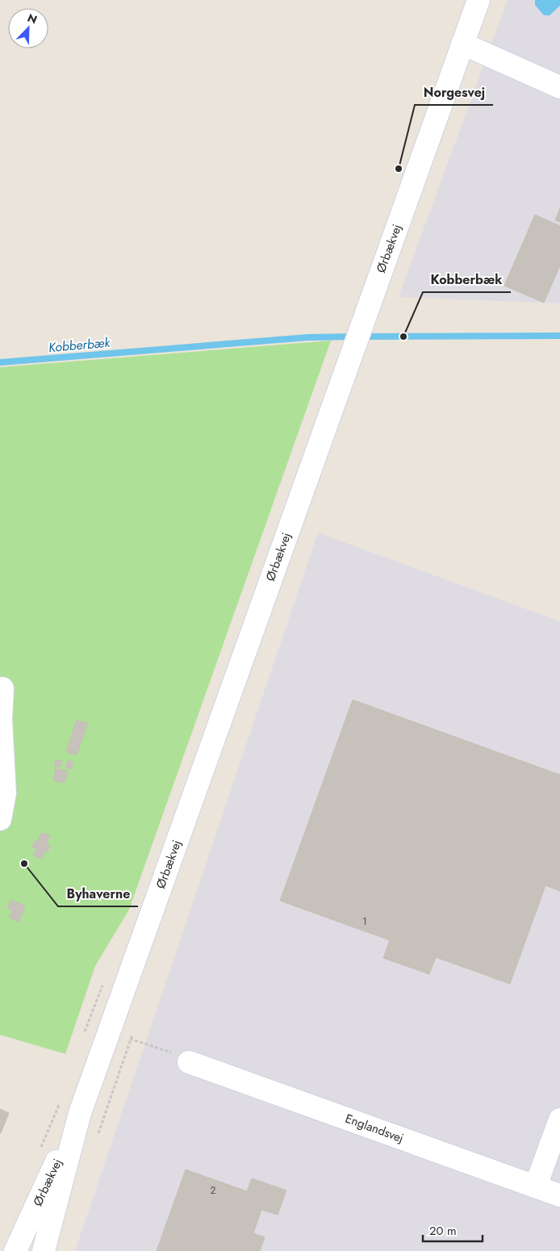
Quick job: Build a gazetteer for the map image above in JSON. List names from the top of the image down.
{
  "streets": {
    "street": ["Ørbækvej", "Englandsvej"]
  },
  "water": ["Kobberbæk"],
  "places": ["Norgesvej", "Kobberbæk", "Byhaverne"],
  "house_numbers": ["1", "2"],
  "scale_bar": "20 m",
  "north": "top right"
}
